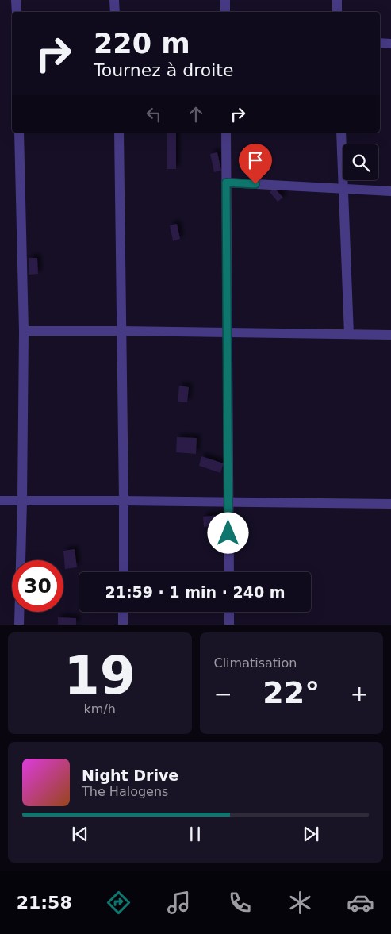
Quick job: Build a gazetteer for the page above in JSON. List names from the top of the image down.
{
  "page": {
    "turn": ["220 m", "Tournez à droite"],
    "limit": "30",
    "trip": "21:59 · 1 min · 240 m",
    "tile": [
      ["19", "km/h"],
      "Climatisation"
    ],
    "heat": ["−", "22°", "+"],
    "song": ["Night Drive", "The Halogens"],
    "tabs": "21:58"
  }
}
